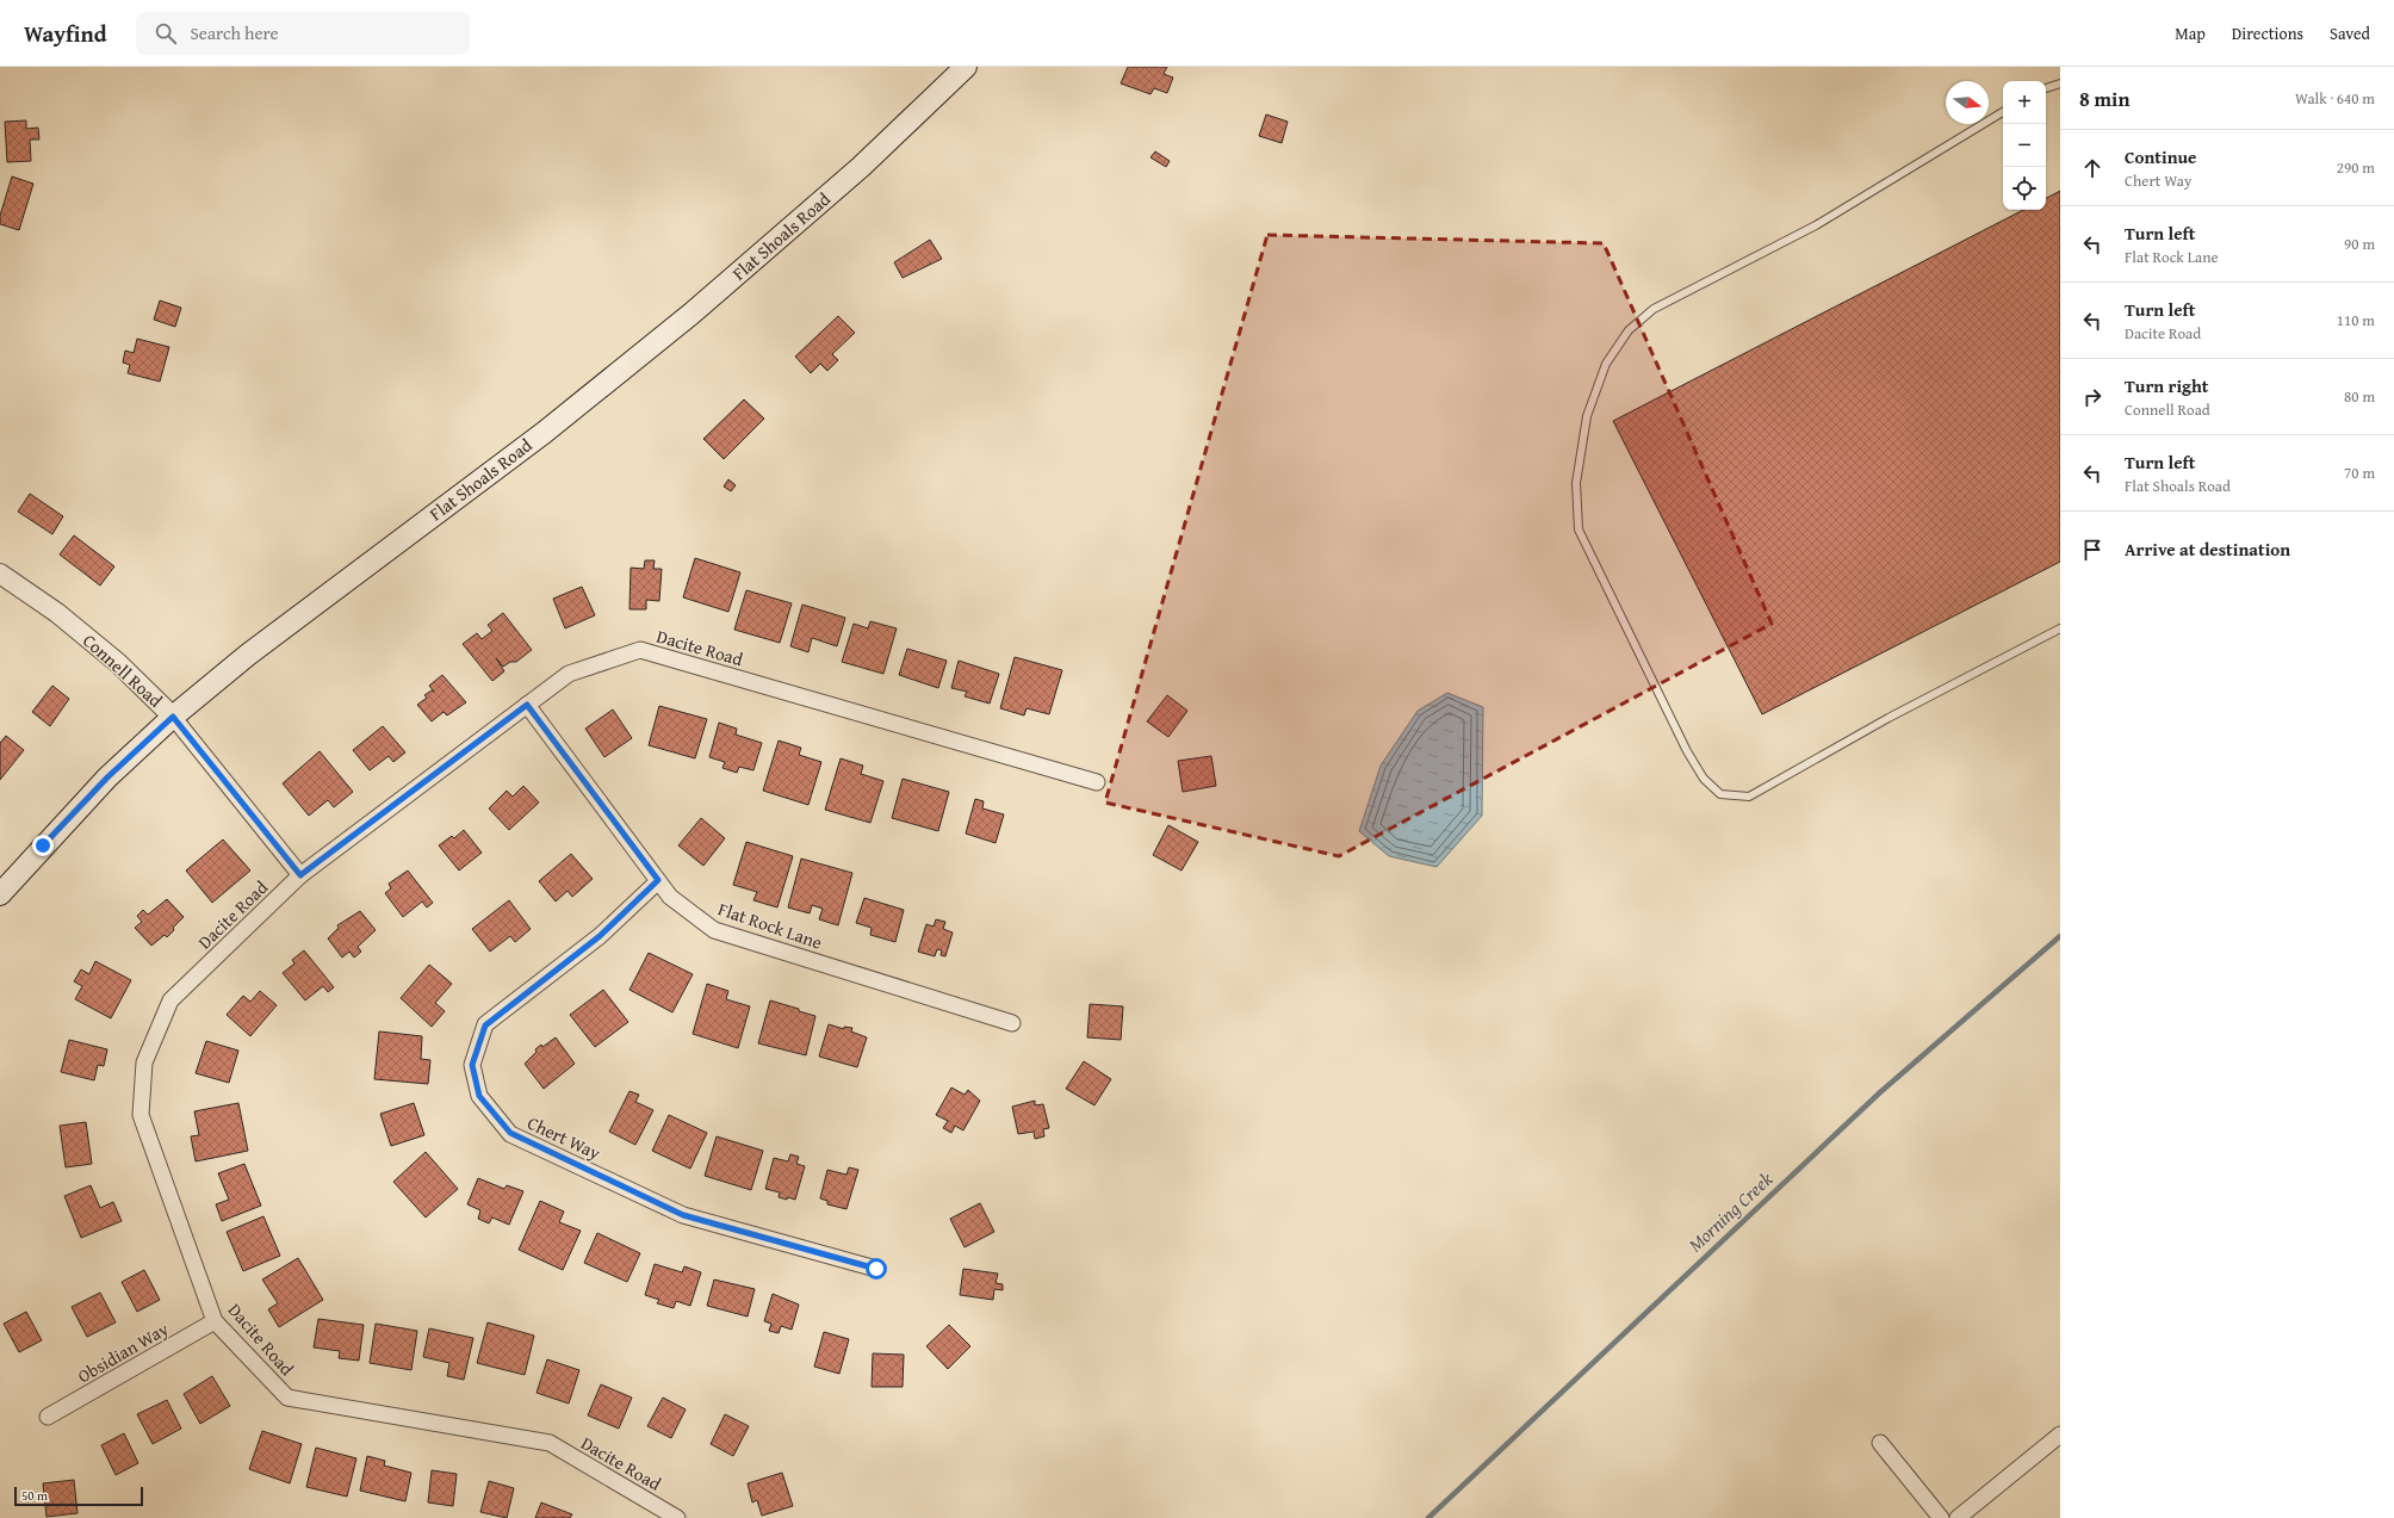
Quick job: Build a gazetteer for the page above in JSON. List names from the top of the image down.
{
  "streets": {
    "main road": ["Flat Shoals Road"],
    "street": [
      "Dacite Road",
      "Connell Road",
      "Flat Rock Lane",
      "Chert Way",
      "Obsidian Way"
    ]
  },
  "crossings": [
    ["Flat Shoals Road", "Connell Road"],
    ["Dacite Road", "Connell Road"],
    ["Dacite Road", "Flat Rock Lane"],
    ["Dacite Road", "Obsidian Way"],
    ["Flat Rock Lane", "Chert Way"]
  ],
  "water": ["Morning Creek"],
  "scale_bar": "50 m",
  "north": "right",
  "page": {
    "header": "Wayfind",
    "search": "Search here",
    "nav": ["Map", "Directions", "Saved"],
    "heading": ["8 min", "Walk · 640 m"],
    "map_buttons": ["+", "−"],
    "list": [
      ["Continue", "Chert Way", "290 m"],
      ["Turn left", "Flat Rock Lane", "90 m"],
      ["Turn left", "Dacite Road", "110 m"],
      ["Turn right", "Connell Road", "80 m"],
      ["Turn left", "Flat Shoals Road", "70 m"],
      "Arrive at destination"
    ],
    "scale": "50 m"
  }
}
